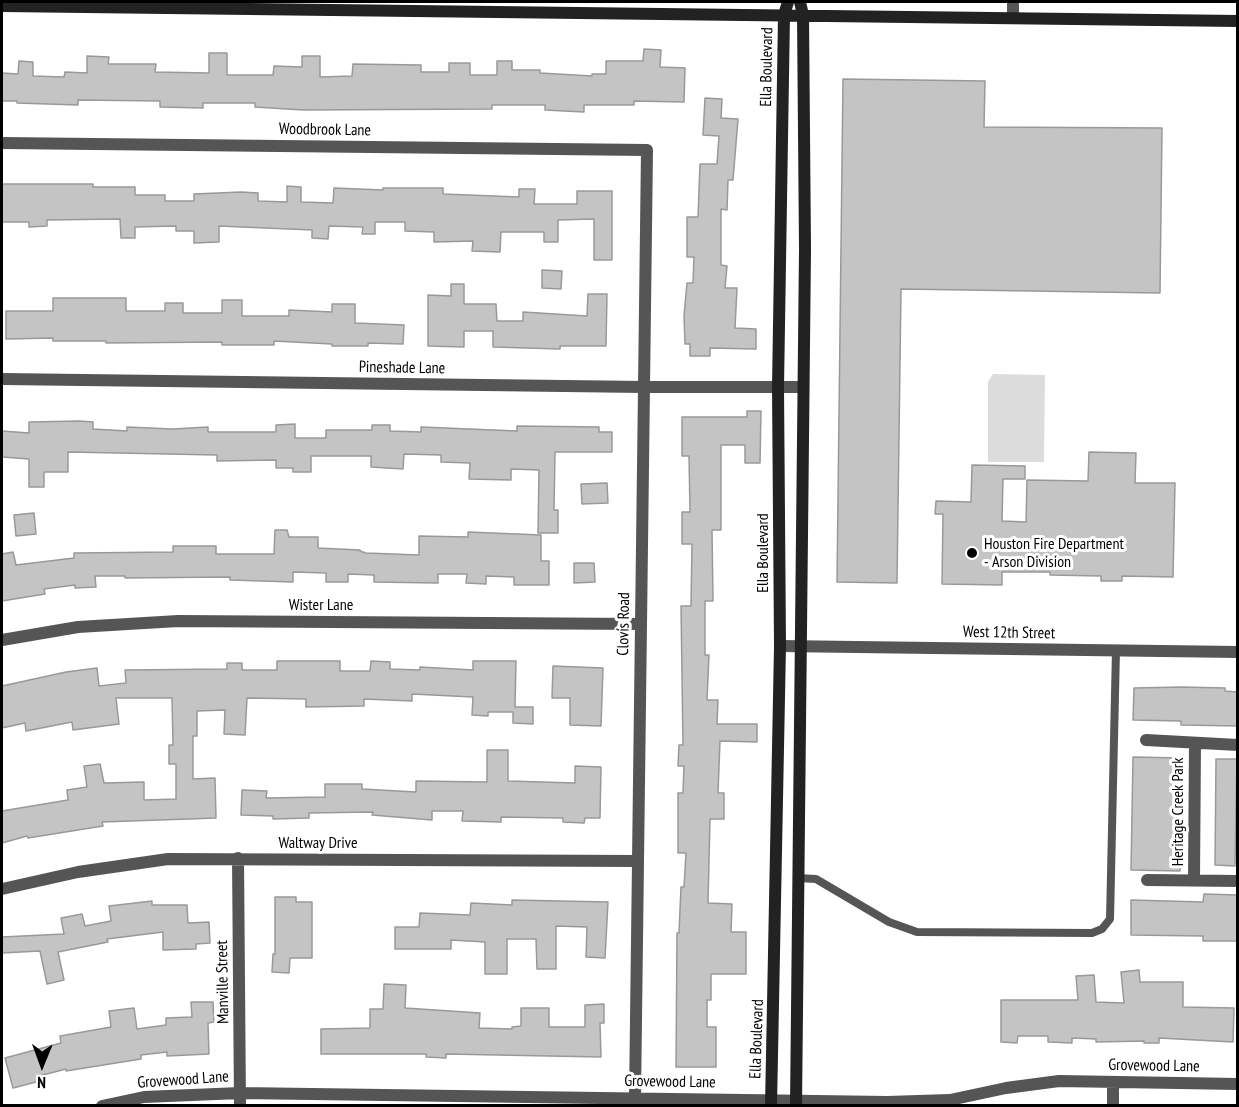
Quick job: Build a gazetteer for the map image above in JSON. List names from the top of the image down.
{
  "streets": {
    "main road": ["Ella Boulevard"],
    "street": [
      "Woodbrook Lane",
      "Pineshade Lane",
      "Wister Lane",
      "Clovis Road",
      "West 12th Street",
      "Heritage Creek Park",
      "Waltway Drive",
      "Manville Street",
      "Grovewood Lane"
    ]
  },
  "crossings": [
    ["Ella Boulevard", "Pineshade Lane"],
    ["Ella Boulevard", "West 12th Street"],
    ["Ella Boulevard", "Grovewood Lane"],
    ["Woodbrook Lane", "Clovis Road"],
    ["Pineshade Lane", "Clovis Road"],
    ["Wister Lane", "Clovis Road"],
    ["Clovis Road", "Waltway Drive"],
    ["Clovis Road", "Grovewood Lane"],
    ["Waltway Drive", "Manville Street"],
    ["Manville Street", "Grovewood Lane"]
  ],
  "places": ["Houston Fire Department - Arson Division"],
  "north": "bottom"
}
